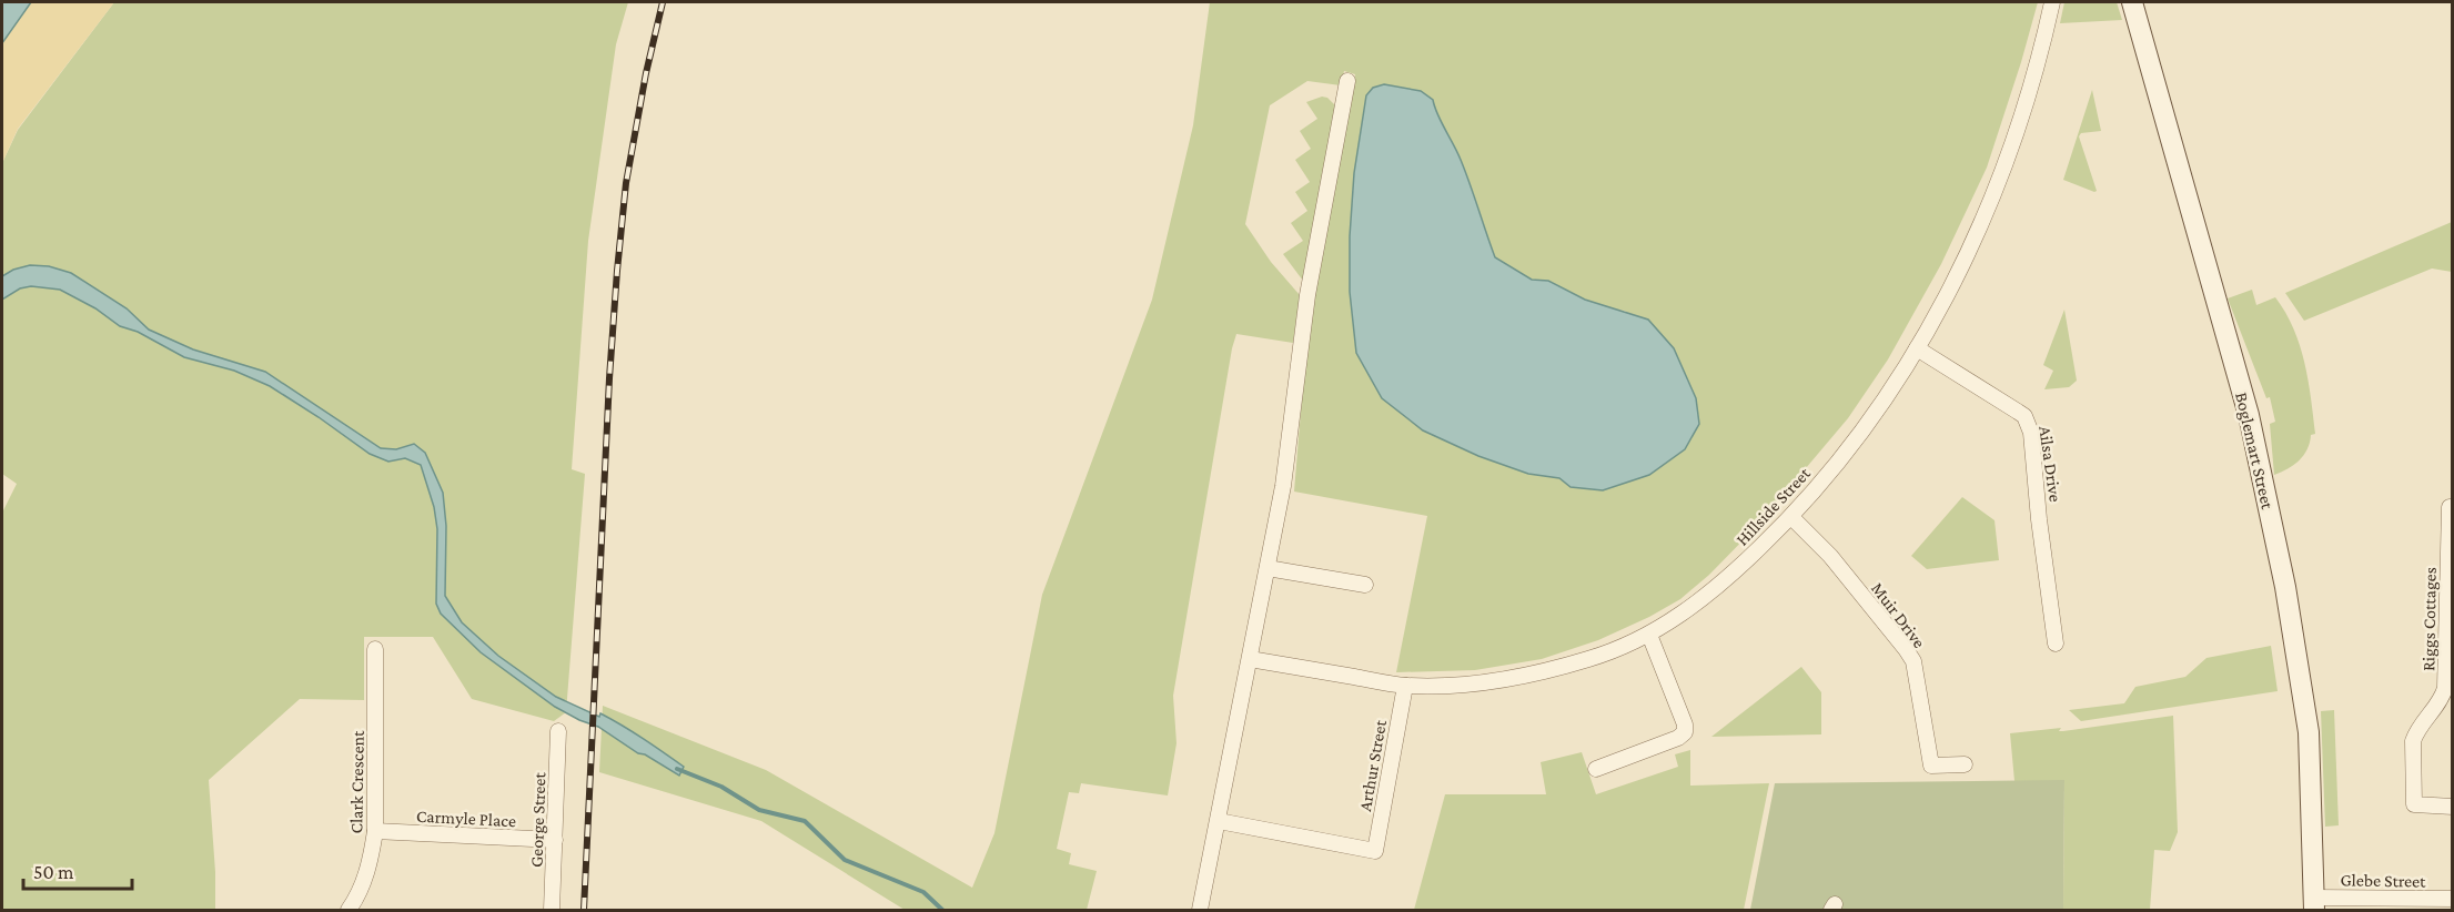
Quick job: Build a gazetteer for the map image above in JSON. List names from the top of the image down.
{
  "streets": {
    "main road": ["Boglemart Street"],
    "street": [
      "Ailsa Drive",
      "Hillside Street",
      "Muir Drive",
      "Riggs Cottages",
      "Arthur Street",
      "Clark Crescent",
      "Carmyle Place",
      "George Street",
      "Glebe Street"
    ]
  },
  "crossings": [
    ["Boglemart Street", "Glebe Street"],
    ["Ailsa Drive", "Hillside Street"],
    ["Hillside Street", "Muir Drive"],
    ["Hillside Street", "Arthur Street"],
    ["Clark Crescent", "Carmyle Place"],
    ["Carmyle Place", "George Street"]
  ],
  "scale_bar": "50 m"
}
